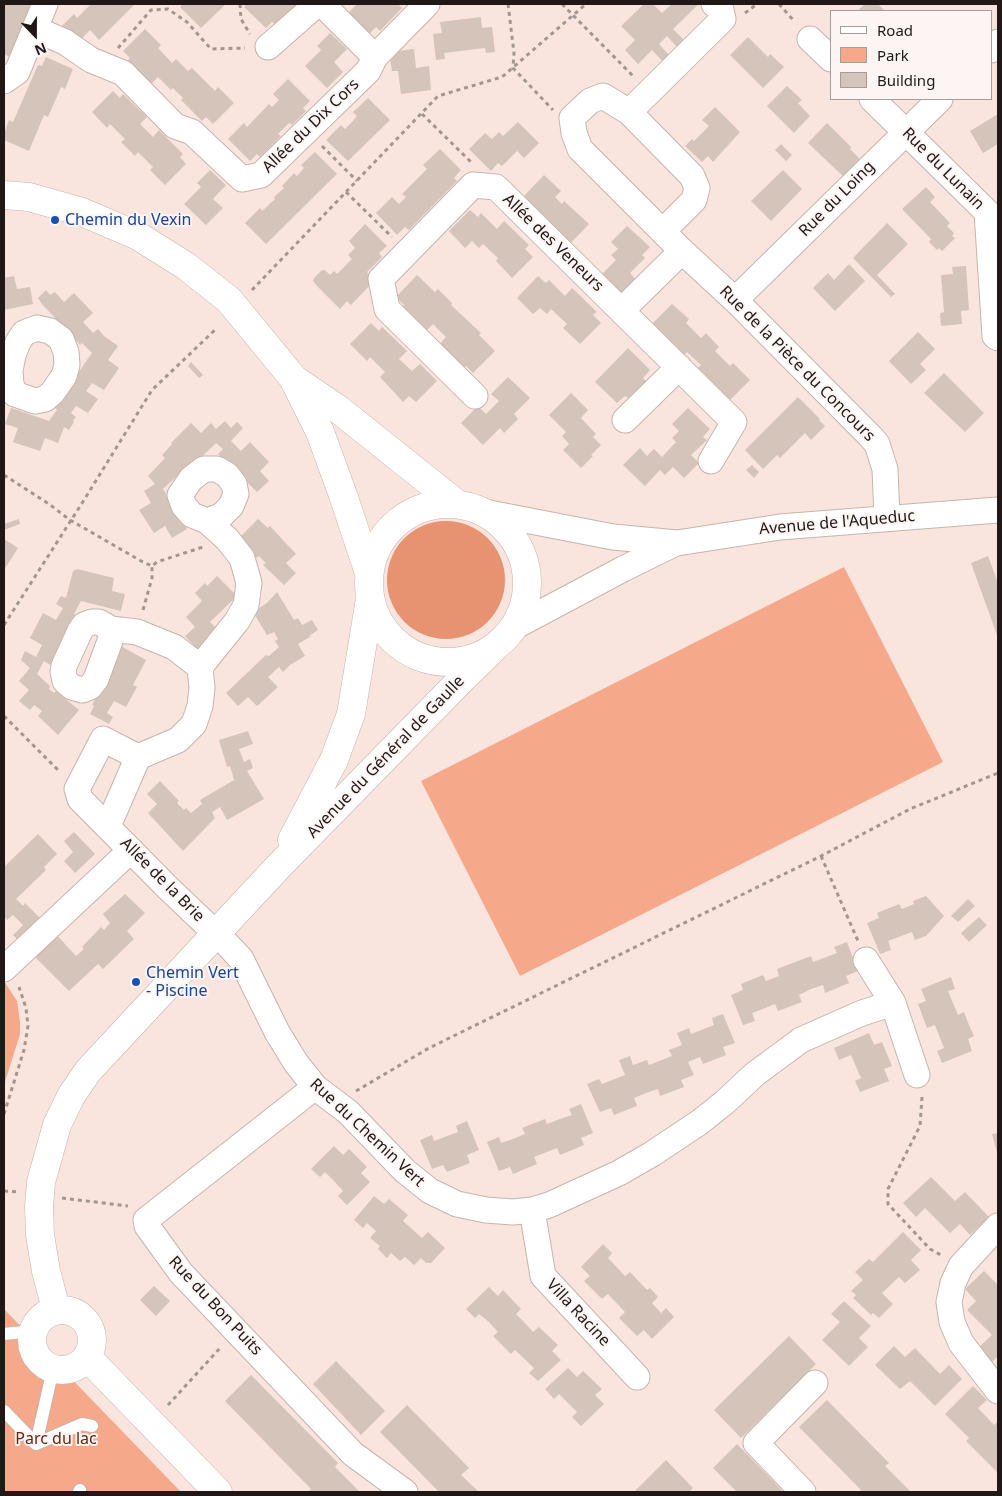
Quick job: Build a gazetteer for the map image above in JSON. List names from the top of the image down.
{
  "streets": {
    "street": [
      "Allée du Dix Cors",
      "Rue du Lunain",
      "Rue du Loing",
      "Allée des Veneurs",
      "Rue de la Pièce du Concours",
      "Avenue de l'Aqueduc",
      "Avenue du Général de Gaulle",
      "Allée de la Brie",
      "Rue du Chemin Vert",
      "Rue du Bon Puits",
      "Villa Racine"
    ]
  },
  "crossings": [
    ["Rue du Lunain", "Rue du Loing"],
    ["Rue du Loing", "Rue de la Pièce du Concours"],
    ["Rue de la Pièce du Concours", "Avenue de l'Aqueduc"],
    ["Avenue de l'Aqueduc", "Avenue du Général de Gaulle"],
    ["Avenue du Général de Gaulle", "Allée de la Brie"],
    ["Avenue du Général de Gaulle", "Rue du Chemin Vert"],
    ["Allée de la Brie", "Rue du Chemin Vert"],
    ["Rue du Chemin Vert", "Villa Racine"]
  ],
  "parks": ["Parc du lac"],
  "places": ["Chemin du Vexin", "Chemin Vert - Piscine"],
  "legend": ["Road", "Park", "Building"],
  "north": "bottom"
}
